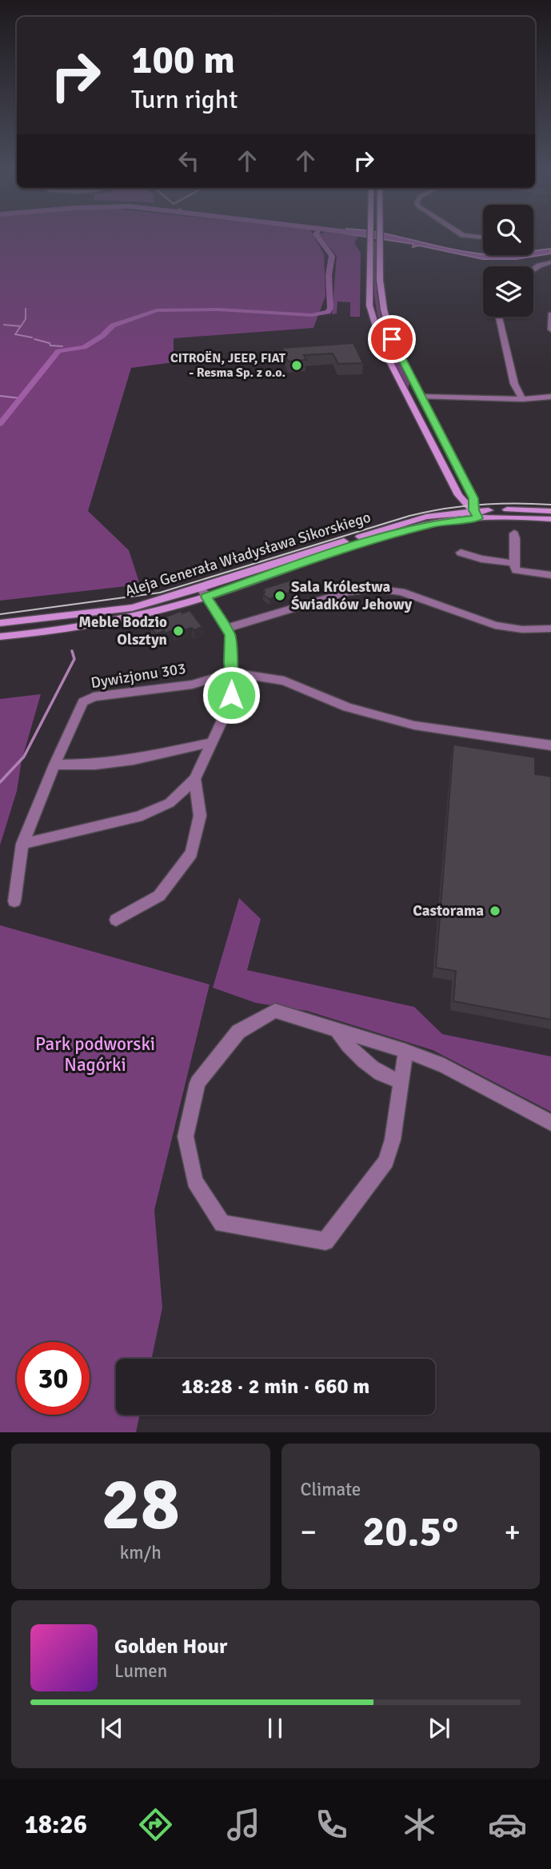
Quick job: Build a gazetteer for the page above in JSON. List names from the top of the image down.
{
  "streets": {
    "main road": ["Aleja Generała Władysława Sikorskiego"],
    "street": ["Dywizjonu 303"]
  },
  "parks": ["Park podworski Nagórki"],
  "places": [
    "CITROËN, JEEP, FIAT - Resma Sp. z o.o.",
    "Sala Królestwa Świadków Jehowy",
    "Meble Bodzio Olsztyn",
    "Castorama"
  ],
  "page": {
    "turn": ["100 m", "Turn right"],
    "limit": "30",
    "trip": "18:28 · 2 min · 660 m",
    "tile": [
      ["28", "km/h"],
      "Climate"
    ],
    "heat": ["−", "20.5°", "+"],
    "song": ["Golden Hour", "Lumen"],
    "tabs": "18:26"
  }
}
